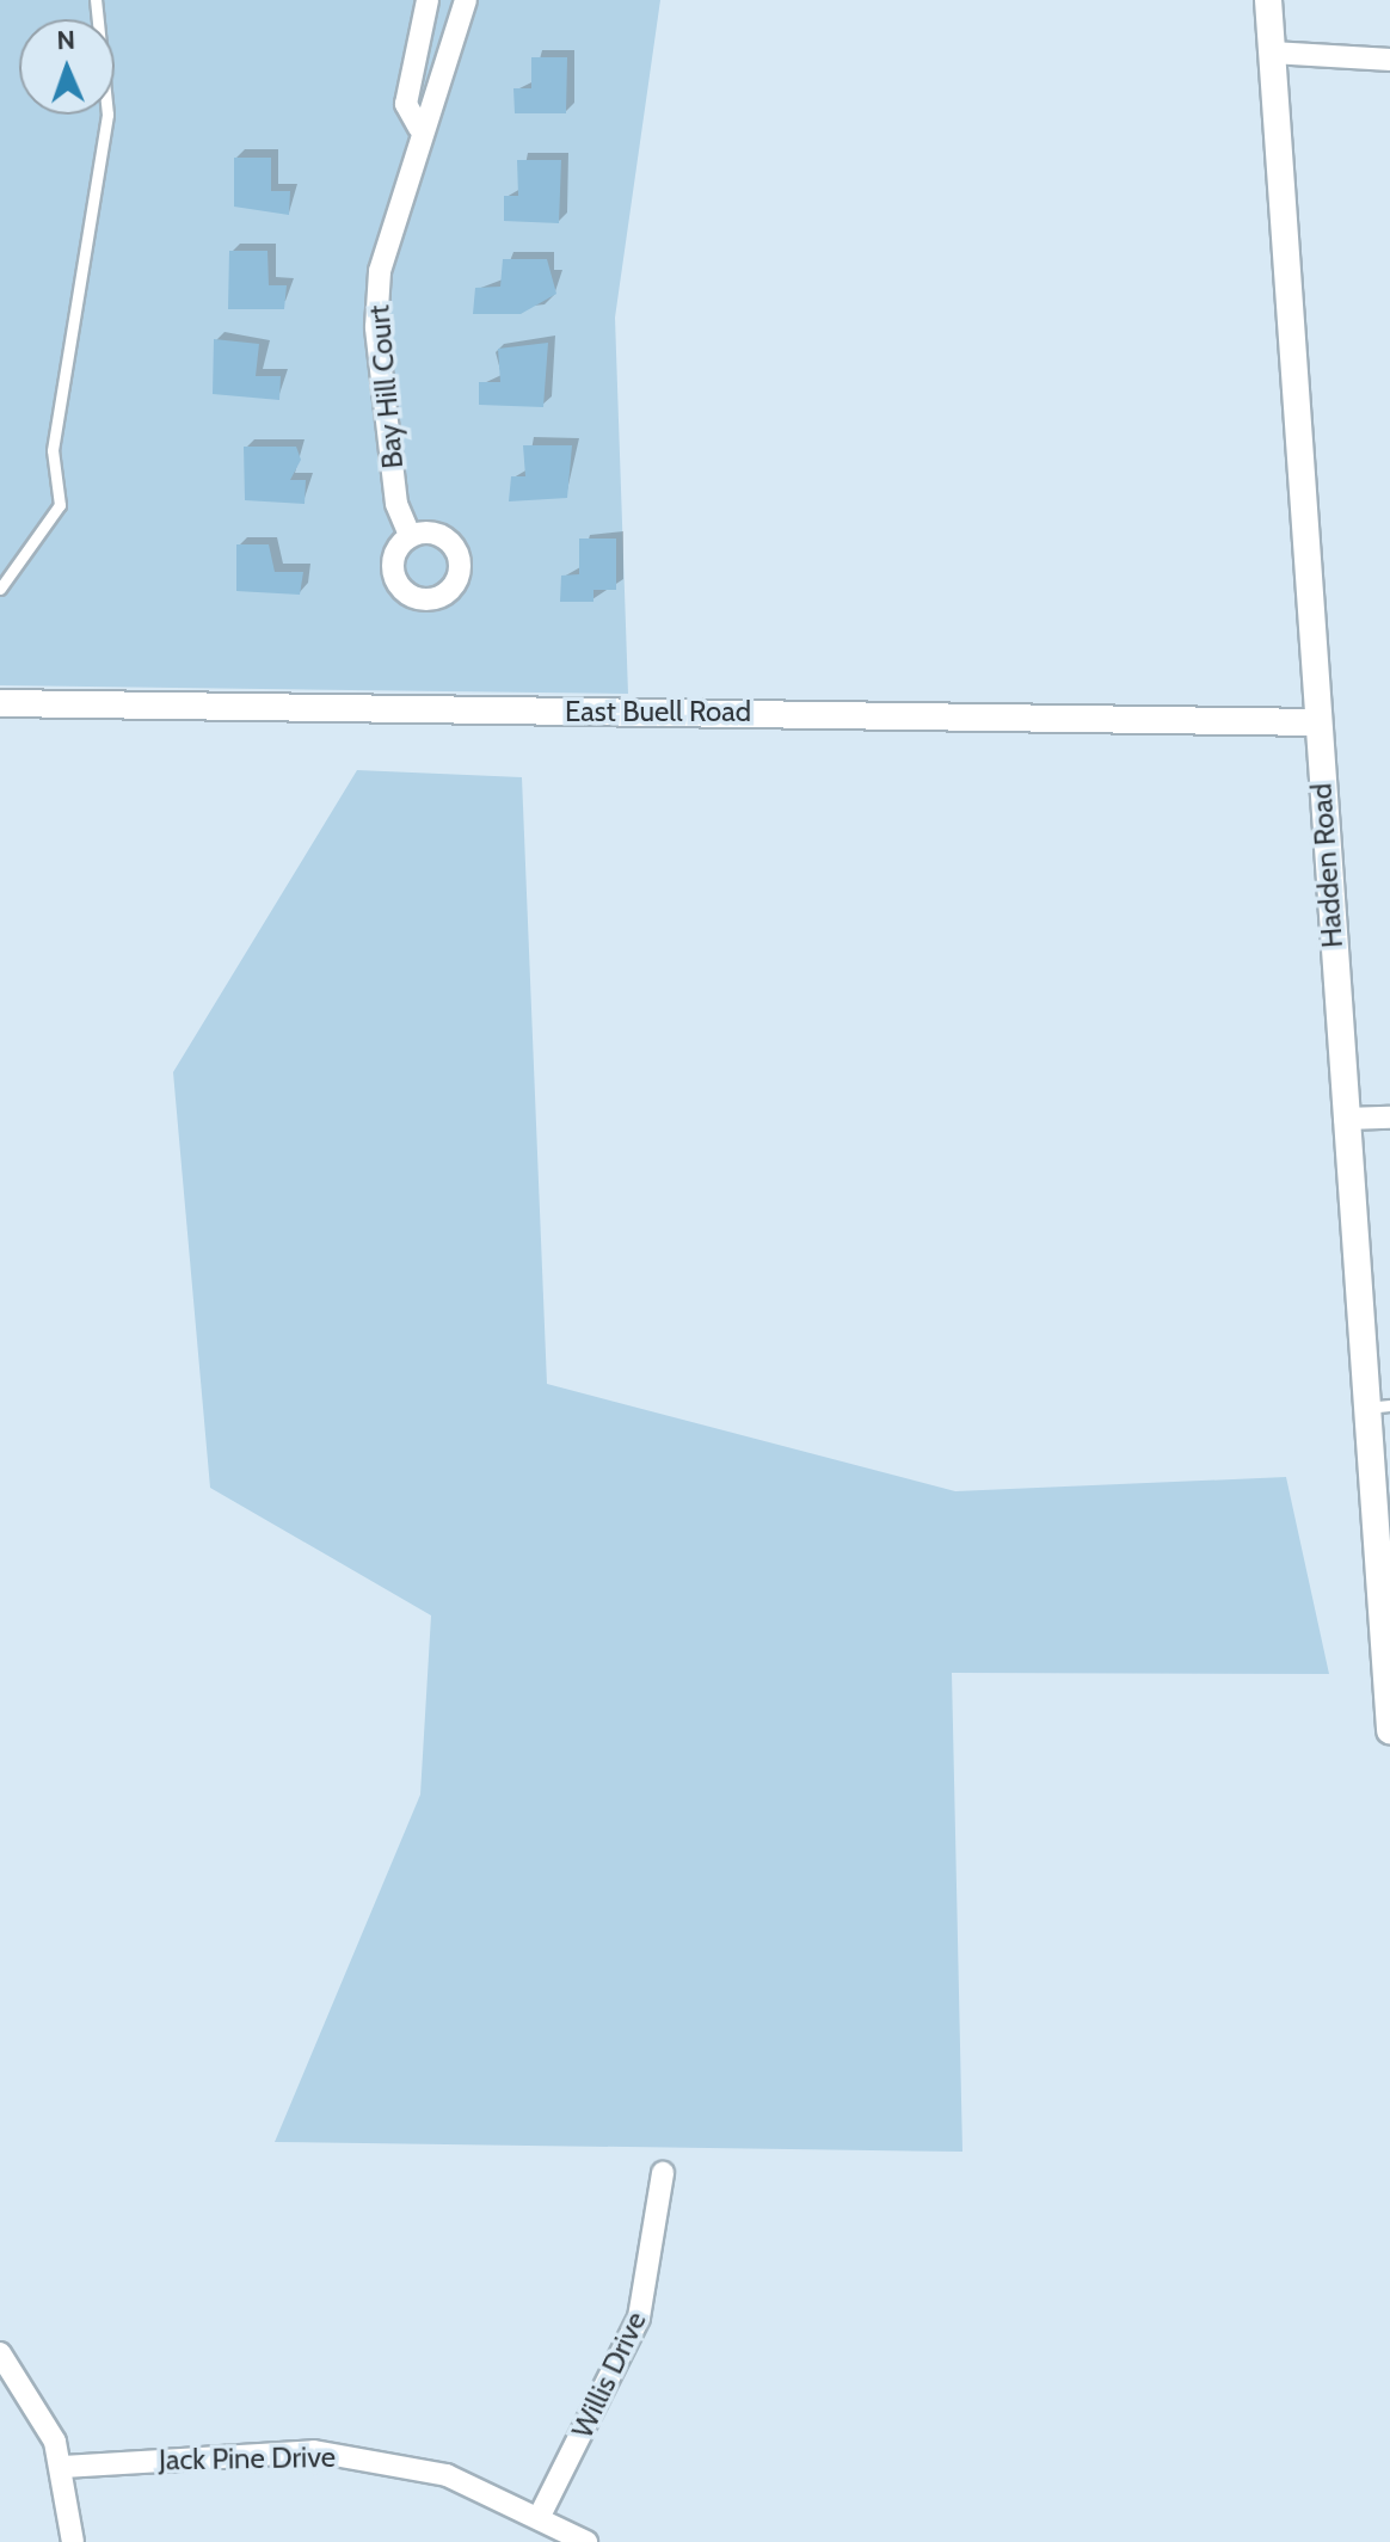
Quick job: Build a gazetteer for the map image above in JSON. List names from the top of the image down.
{
  "streets": {
    "street": [
      "Bay Hill Court",
      "East Buell Road",
      "Hadden Road",
      "Willis Drive",
      "Jack Pine Drive"
    ]
  },
  "crossings": [
    ["East Buell Road", "Hadden Road"],
    ["Willis Drive", "Jack Pine Drive"]
  ],
  "north": "top"
}
